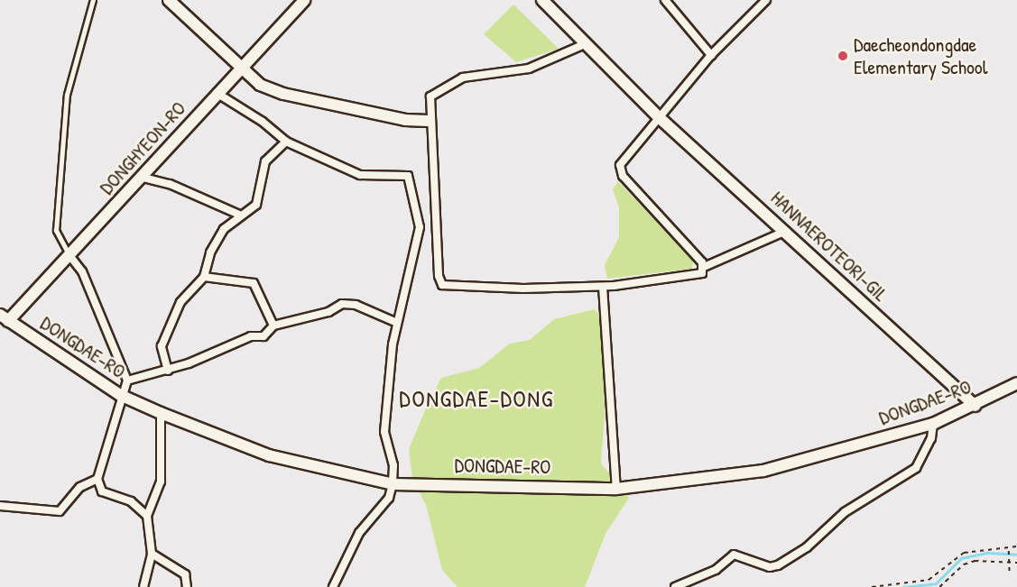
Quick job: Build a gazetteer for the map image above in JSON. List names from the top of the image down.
{
  "streets": {
    "street": ["DONGHYEON-RO", "HANNAEROTEORI-GIL", "DONGDAE-RO"]
  },
  "crossings": [
    ["DONGHYEON-RO", "DONGDAE-RO"],
    ["HANNAEROTEORI-GIL", "DONGDAE-RO"]
  ],
  "districts": ["DONGDAE-DONG"],
  "places": ["Daecheondongdae Elementary School"]
}
